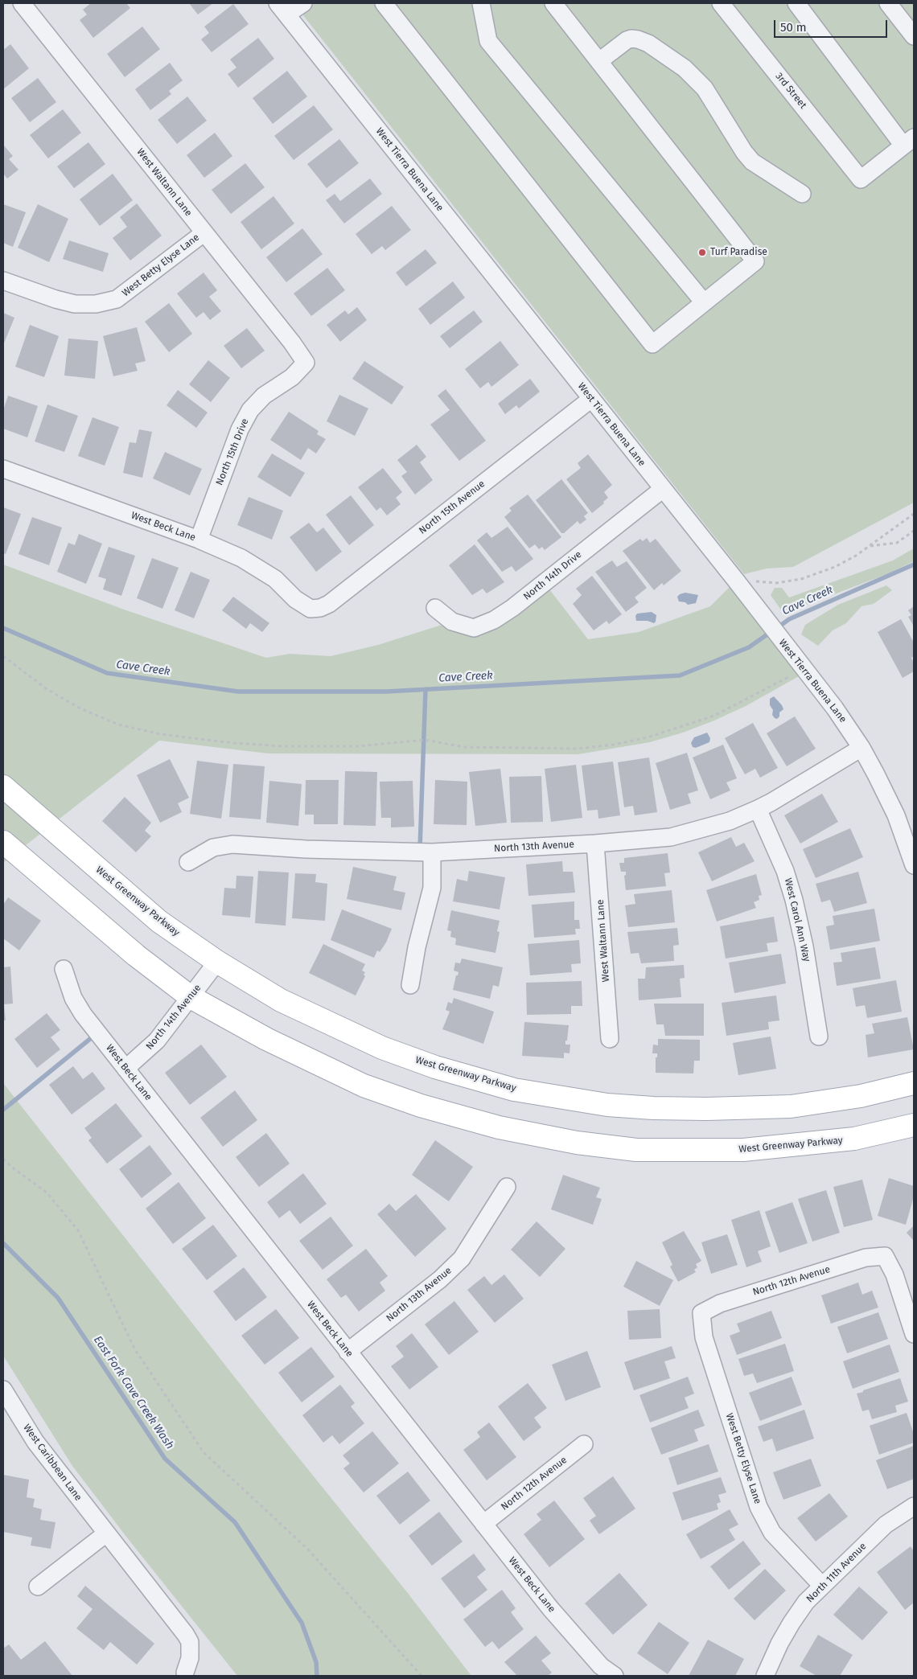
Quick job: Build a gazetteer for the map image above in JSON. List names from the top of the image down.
{
  "streets": {
    "main road": ["West Greenway Parkway"],
    "street": [
      "3rd Street",
      "West Tierra Buena Lane",
      "West Waltann Lane",
      "West Betty Elyse Lane",
      "North 15th Drive",
      "North 15th Avenue",
      "West Beck Lane",
      "North 14th Drive",
      "North 13th Avenue",
      "West Carol Ann Way",
      "North 14th Avenue",
      "North 12th Avenue",
      "West Caribbean Lane",
      "North 11th Avenue"
    ]
  },
  "crossings": [
    ["West Tierra Buena Lane", "North 15th Avenue"],
    ["West Tierra Buena Lane", "North 14th Drive"],
    ["West Tierra Buena Lane", "North 13th Avenue"],
    ["West Waltann Lane", "West Betty Elyse Lane"],
    ["West Waltann Lane", "North 15th Drive"],
    ["West Waltann Lane", "North 13th Avenue"],
    ["West Betty Elyse Lane", "North 12th Avenue"],
    ["West Betty Elyse Lane", "North 11th Avenue"],
    ["North 15th Drive", "West Beck Lane"],
    ["North 15th Avenue", "West Beck Lane"],
    ["West Beck Lane", "North 13th Avenue"],
    ["West Beck Lane", "North 14th Avenue"],
    ["West Beck Lane", "North 12th Avenue"],
    ["North 13th Avenue", "West Carol Ann Way"],
    ["West Greenway Parkway", "North 14th Avenue"]
  ],
  "water": ["Cave Creek", "East Fork Cave Creek Wash"],
  "places": ["Turf Paradise"],
  "scale_bar": "50 m"
}
